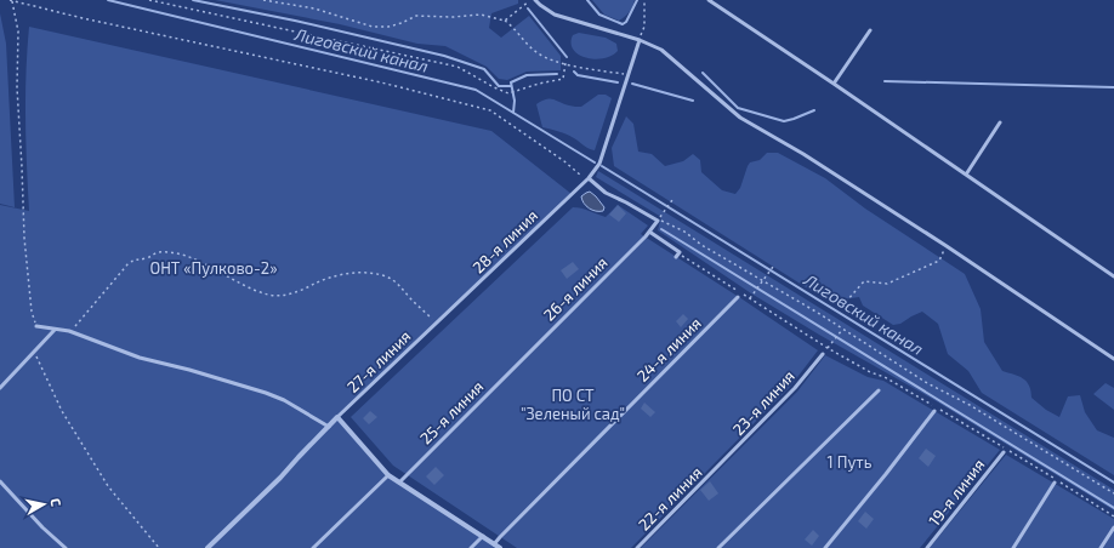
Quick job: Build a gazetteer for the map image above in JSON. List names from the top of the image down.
{
  "streets": {
    "lane": [
      "28-я линия",
      "26-я линия",
      "24-я линия",
      "27-я линия",
      "23-я линия",
      "25-я линия",
      "19-я линия",
      "22-я линия"
    ]
  },
  "crossings": [
    ["28-я линия", "27-я линия"],
    ["26-я линия", "25-я линия"],
    ["23-я линия", "22-я линия"]
  ],
  "water": ["Лиговский канал"],
  "parks": ["ОНТ «Пулково-2»", "ПО СТ \"Зеленый сад\"", "1 Путь"],
  "north": "right"
}
